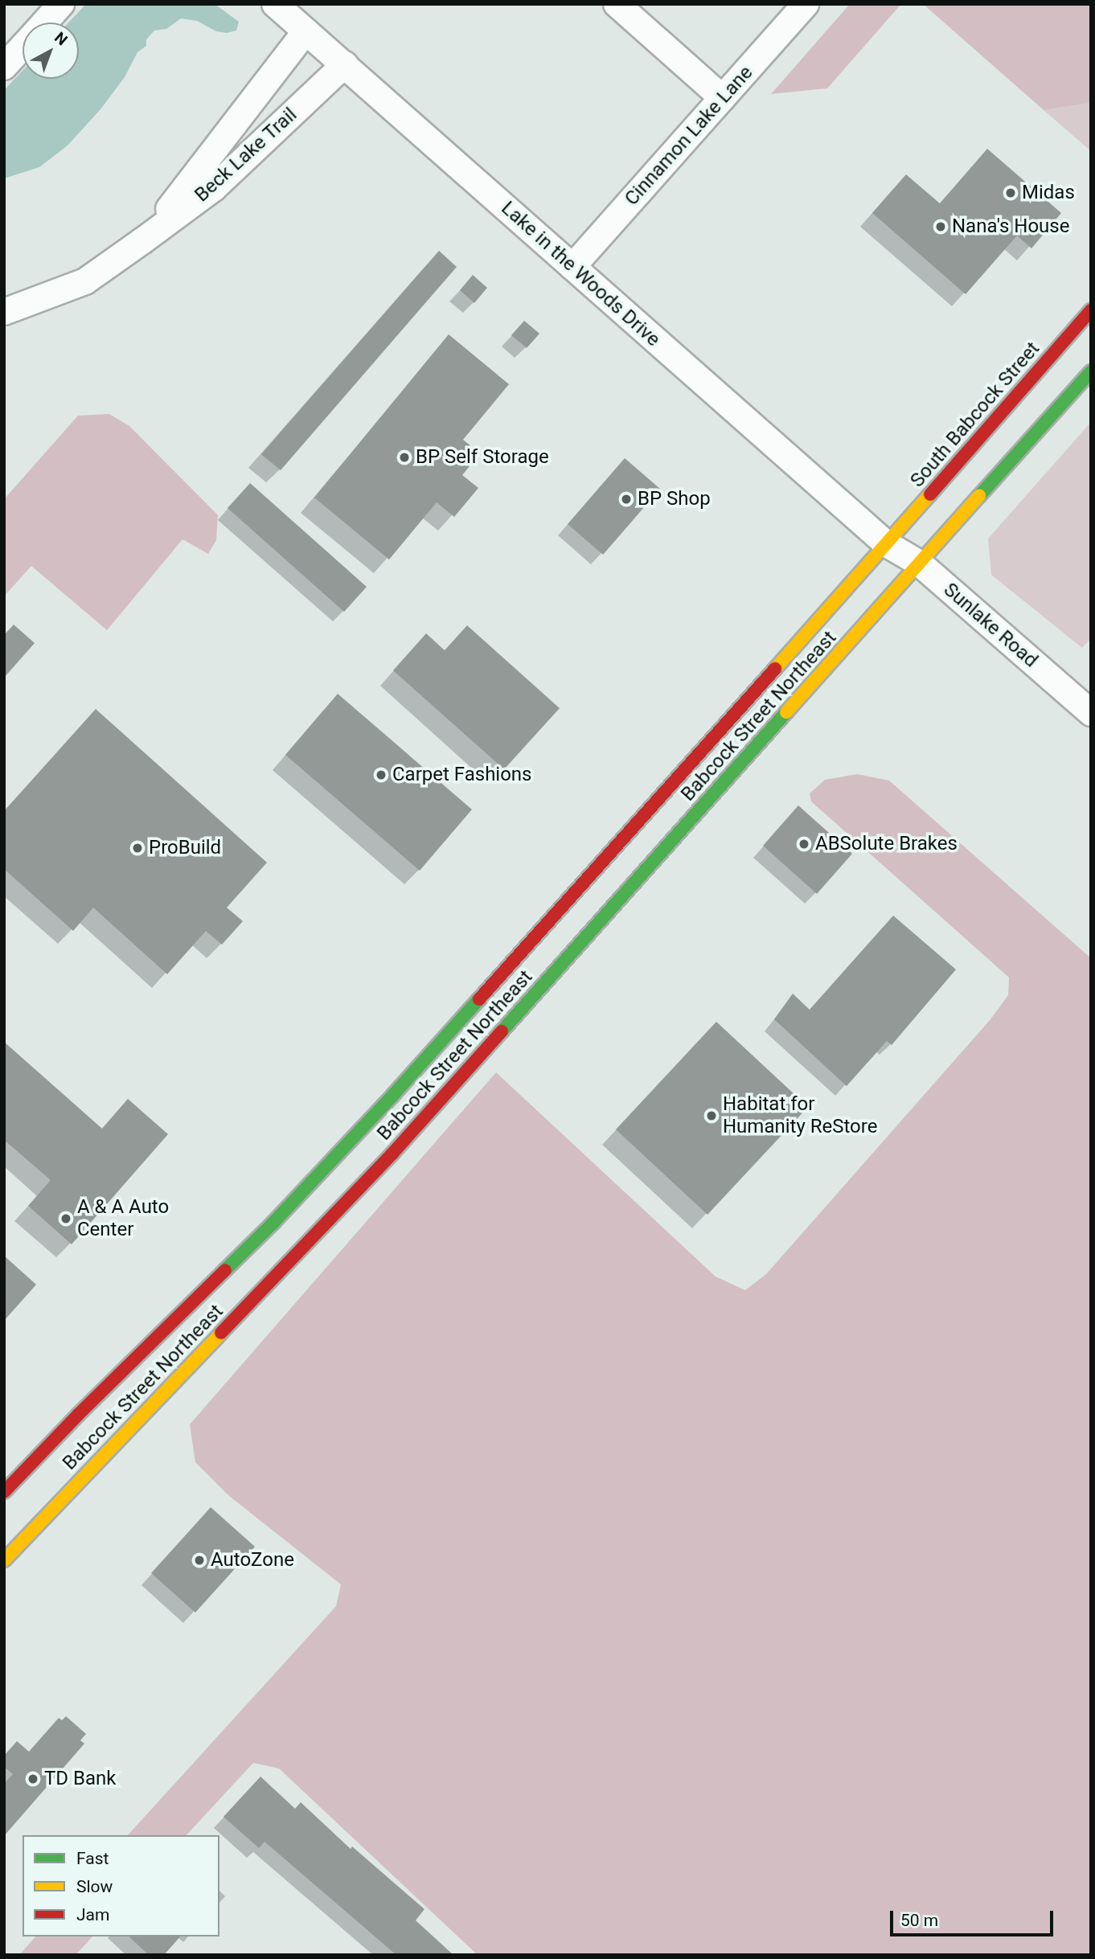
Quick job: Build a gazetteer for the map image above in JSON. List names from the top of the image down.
{
  "streets": {
    "main road": ["South Babcock Street", "Babcock Street Northeast"],
    "street": [
      "Cinnamon Lake Lane",
      "Beck Lake Trail",
      "Lake in the Woods Drive",
      "Sunlake Road"
    ]
  },
  "crossings": [
    ["Cinnamon Lake Lane", "Lake in the Woods Drive"],
    ["Beck Lake Trail", "Lake in the Woods Drive"],
    ["Lake in the Woods Drive", "South Babcock Street"],
    ["Lake in the Woods Drive", "Sunlake Road"],
    ["Lake in the Woods Drive", "Babcock Street Northeast"],
    ["South Babcock Street", "Sunlake Road"],
    ["South Babcock Street", "Babcock Street Northeast"],
    ["Sunlake Road", "Babcock Street Northeast"]
  ],
  "places": [
    "Midas",
    "Nana's House",
    "BP Self Storage",
    "BP Shop",
    "Carpet Fashions",
    "ABSolute Brakes",
    "ProBuild",
    "Habitat for Humanity ReStore",
    "A & A Auto Center",
    "AutoZone",
    "TD Bank"
  ],
  "legend": ["Fast", "Slow", "Jam"],
  "scale_bar": "50 m",
  "north": "top right"
}
